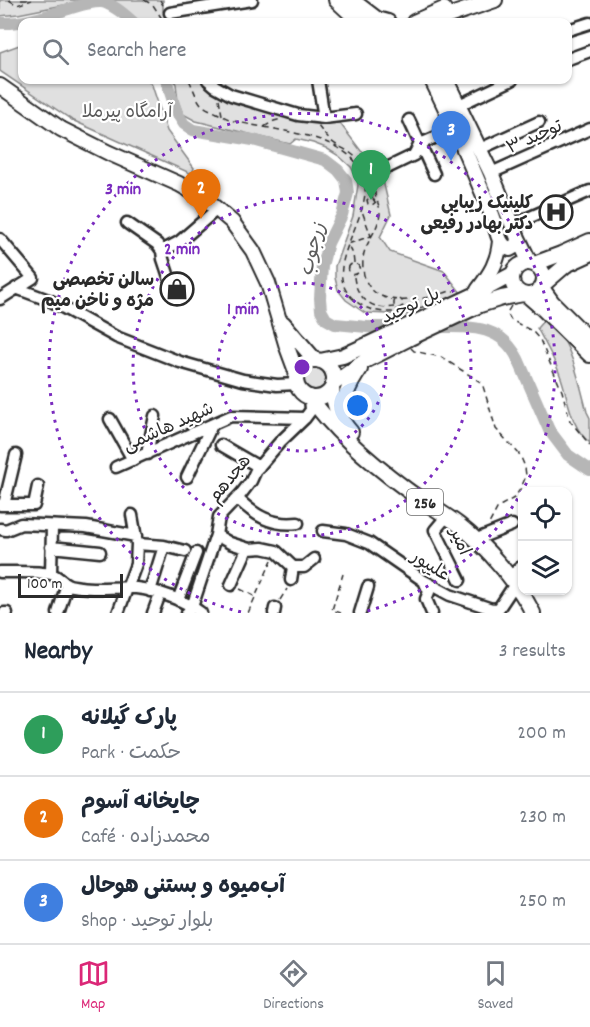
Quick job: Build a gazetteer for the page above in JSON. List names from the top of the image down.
{
  "streets": {
    "main road": ["پل توحید", "256"],
    "street": [
      "توحید ۳",
      "شهید هاشمی",
      "هجدهم",
      "امیر",
      "علیپور"
    ]
  },
  "crossings": [
    ["پل توحید", "256"],
    ["شهید هاشمی", "هجدهم"],
    ["256", "امیر"]
  ],
  "water": ["زرجوب"],
  "parks": ["آرامگاه پیرملا"],
  "places": {
    "hospital": ["کلینیک زیبایی دکتر بهادر رفیعی"],
    "shop": ["سالن تخصصی مژه و ناخن میم"]
  },
  "scale_bar": "100 m",
  "page": {
    "search": "Search here",
    "pins": ["3", "1", "2"],
    "scale": "100 m",
    "heading": ["Nearby", "3 results"],
    "list": [
      {
        "mark": "1",
        "name": "پارک گیلانه",
        "note": "Park · حکمت",
        "value": "200 m"
      },
      {
        "mark": "2",
        "name": "چایخانه آسوم",
        "note": "Café · محمدزاده",
        "value": "230 m"
      },
      {
        "mark": "3",
        "name": "آب‌میوه و بستنی هوحال",
        "note": "Shop · بلوار توحید",
        "value": "250 m"
      }
    ],
    "nav": ["Map", "Directions", "Saved"]
  },
  "rings": ["3 min", "2 min", "1 min"]
}
